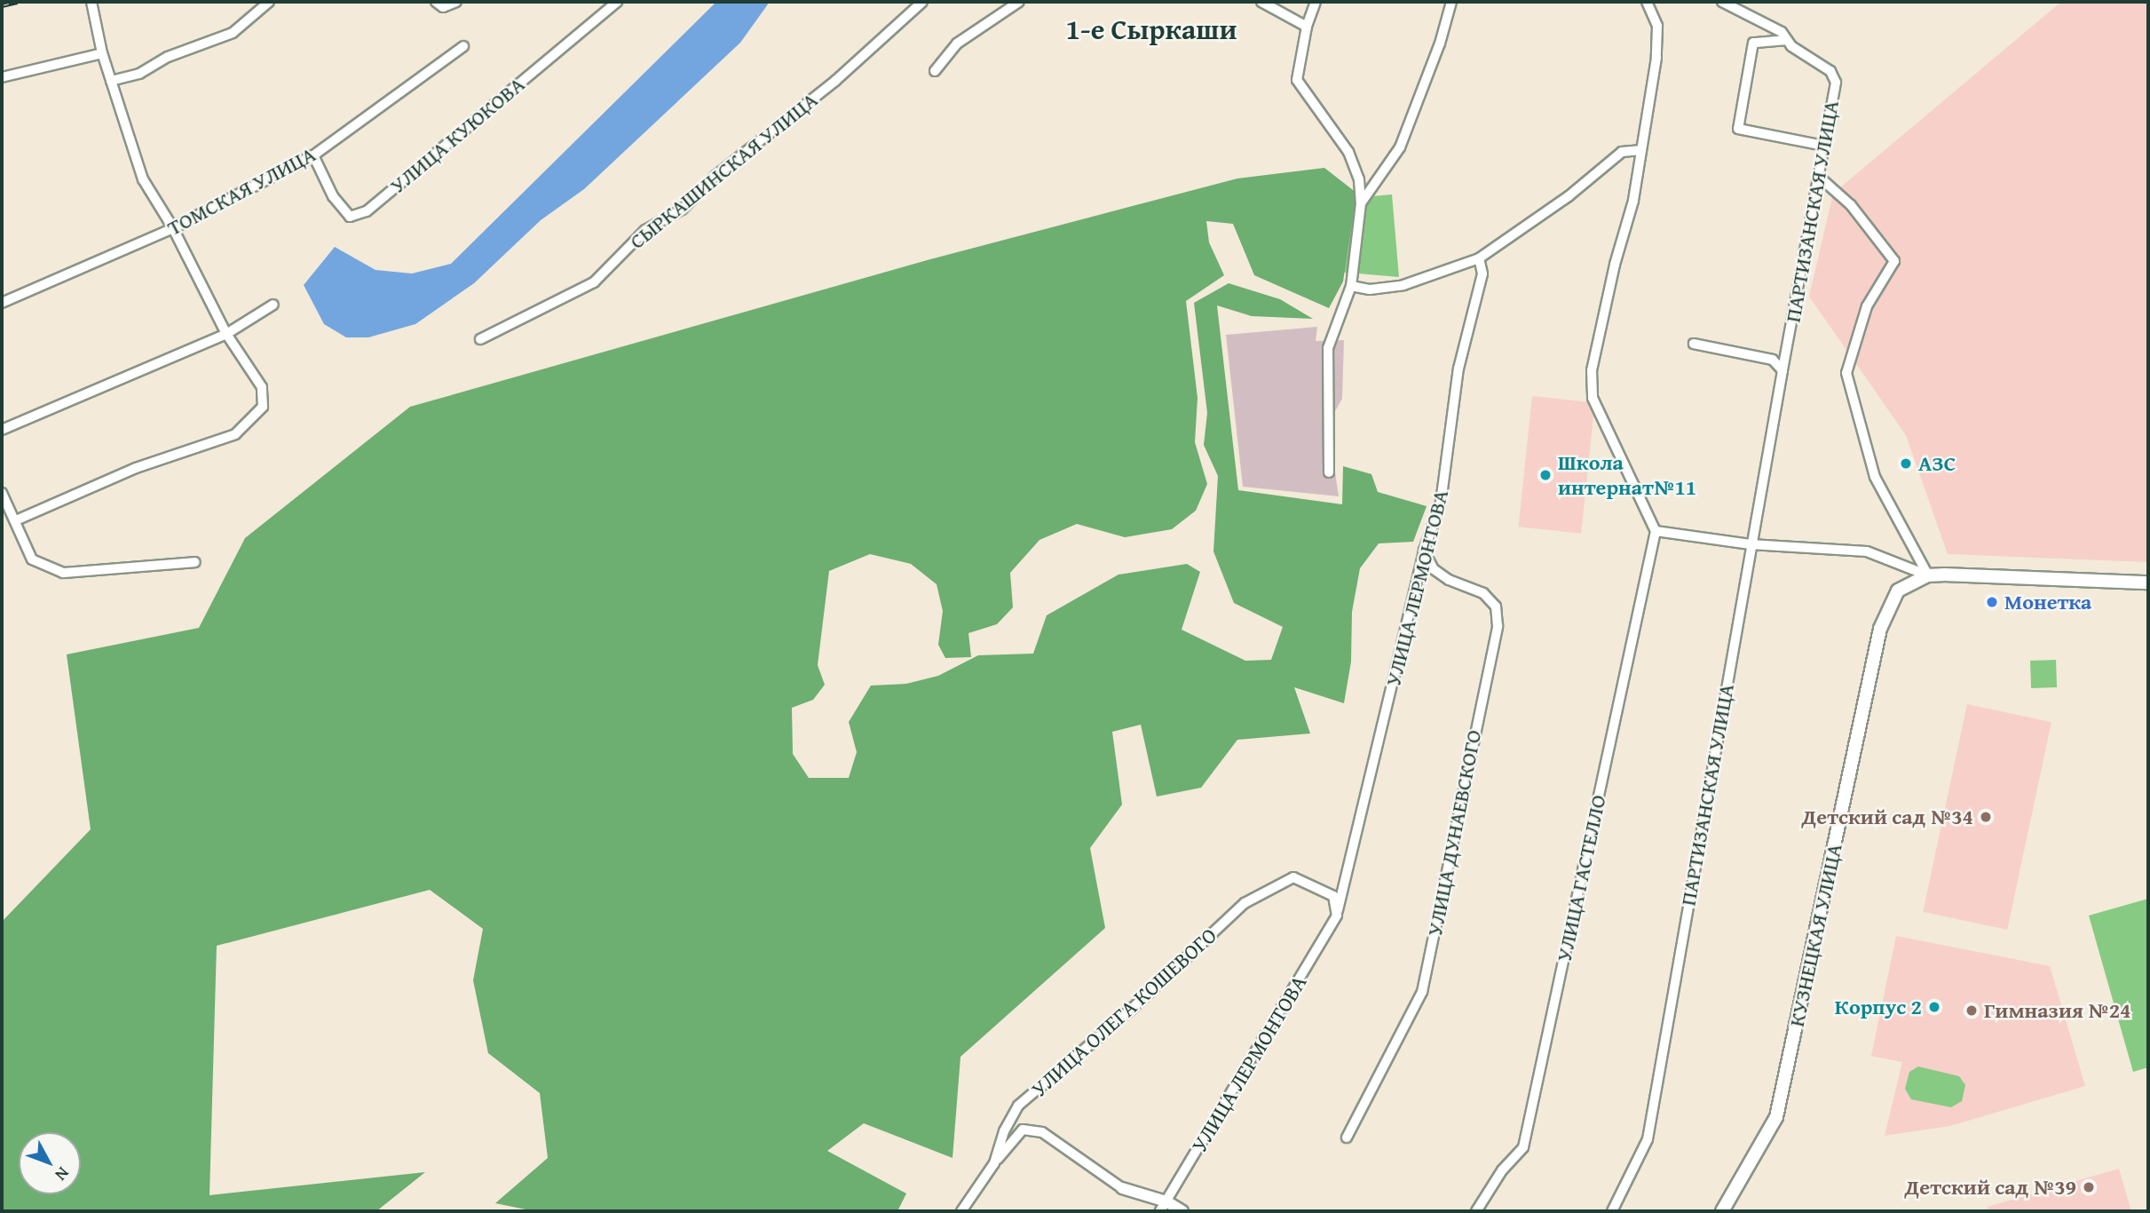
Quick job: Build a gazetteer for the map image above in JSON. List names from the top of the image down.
{
  "streets": {
    "main road": ["КУЗНЕЦКАЯ УЛИЦА"],
    "street": [
      "УЛИЦА КУЮКОВА",
      "СЫРКАШИНСКАЯ УЛИЦА",
      "ТОМСКАЯ УЛИЦА",
      "ПАРТИЗАНСКАЯ УЛИЦА",
      "УЛИЦА ЛЕРМОНТОВА",
      "УЛИЦА ДУНАЕВСКОГО",
      "УЛИЦА ГАСТЕЛЛО",
      "УЛИЦА ОЛЕГА КОШЕВОГО"
    ]
  },
  "crossings": [
    ["УЛИЦА КУЮКОВА", "ТОМСКАЯ УЛИЦА"],
    ["УЛИЦА ЛЕРМОНТОВА", "УЛИЦА ДУНАЕВСКОГО"],
    ["УЛИЦА ЛЕРМОНТОВА", "УЛИЦА ОЛЕГА КОШЕВОГО"]
  ],
  "districts": ["1-е Сыркаши"],
  "places": [
    "АЗС",
    "Школа интернат№11",
    "Монетка",
    "Детский сад №34",
    "Корпус 2",
    "Гимназия №24",
    "Детский сад №39"
  ],
  "north": "bottom right"
}
